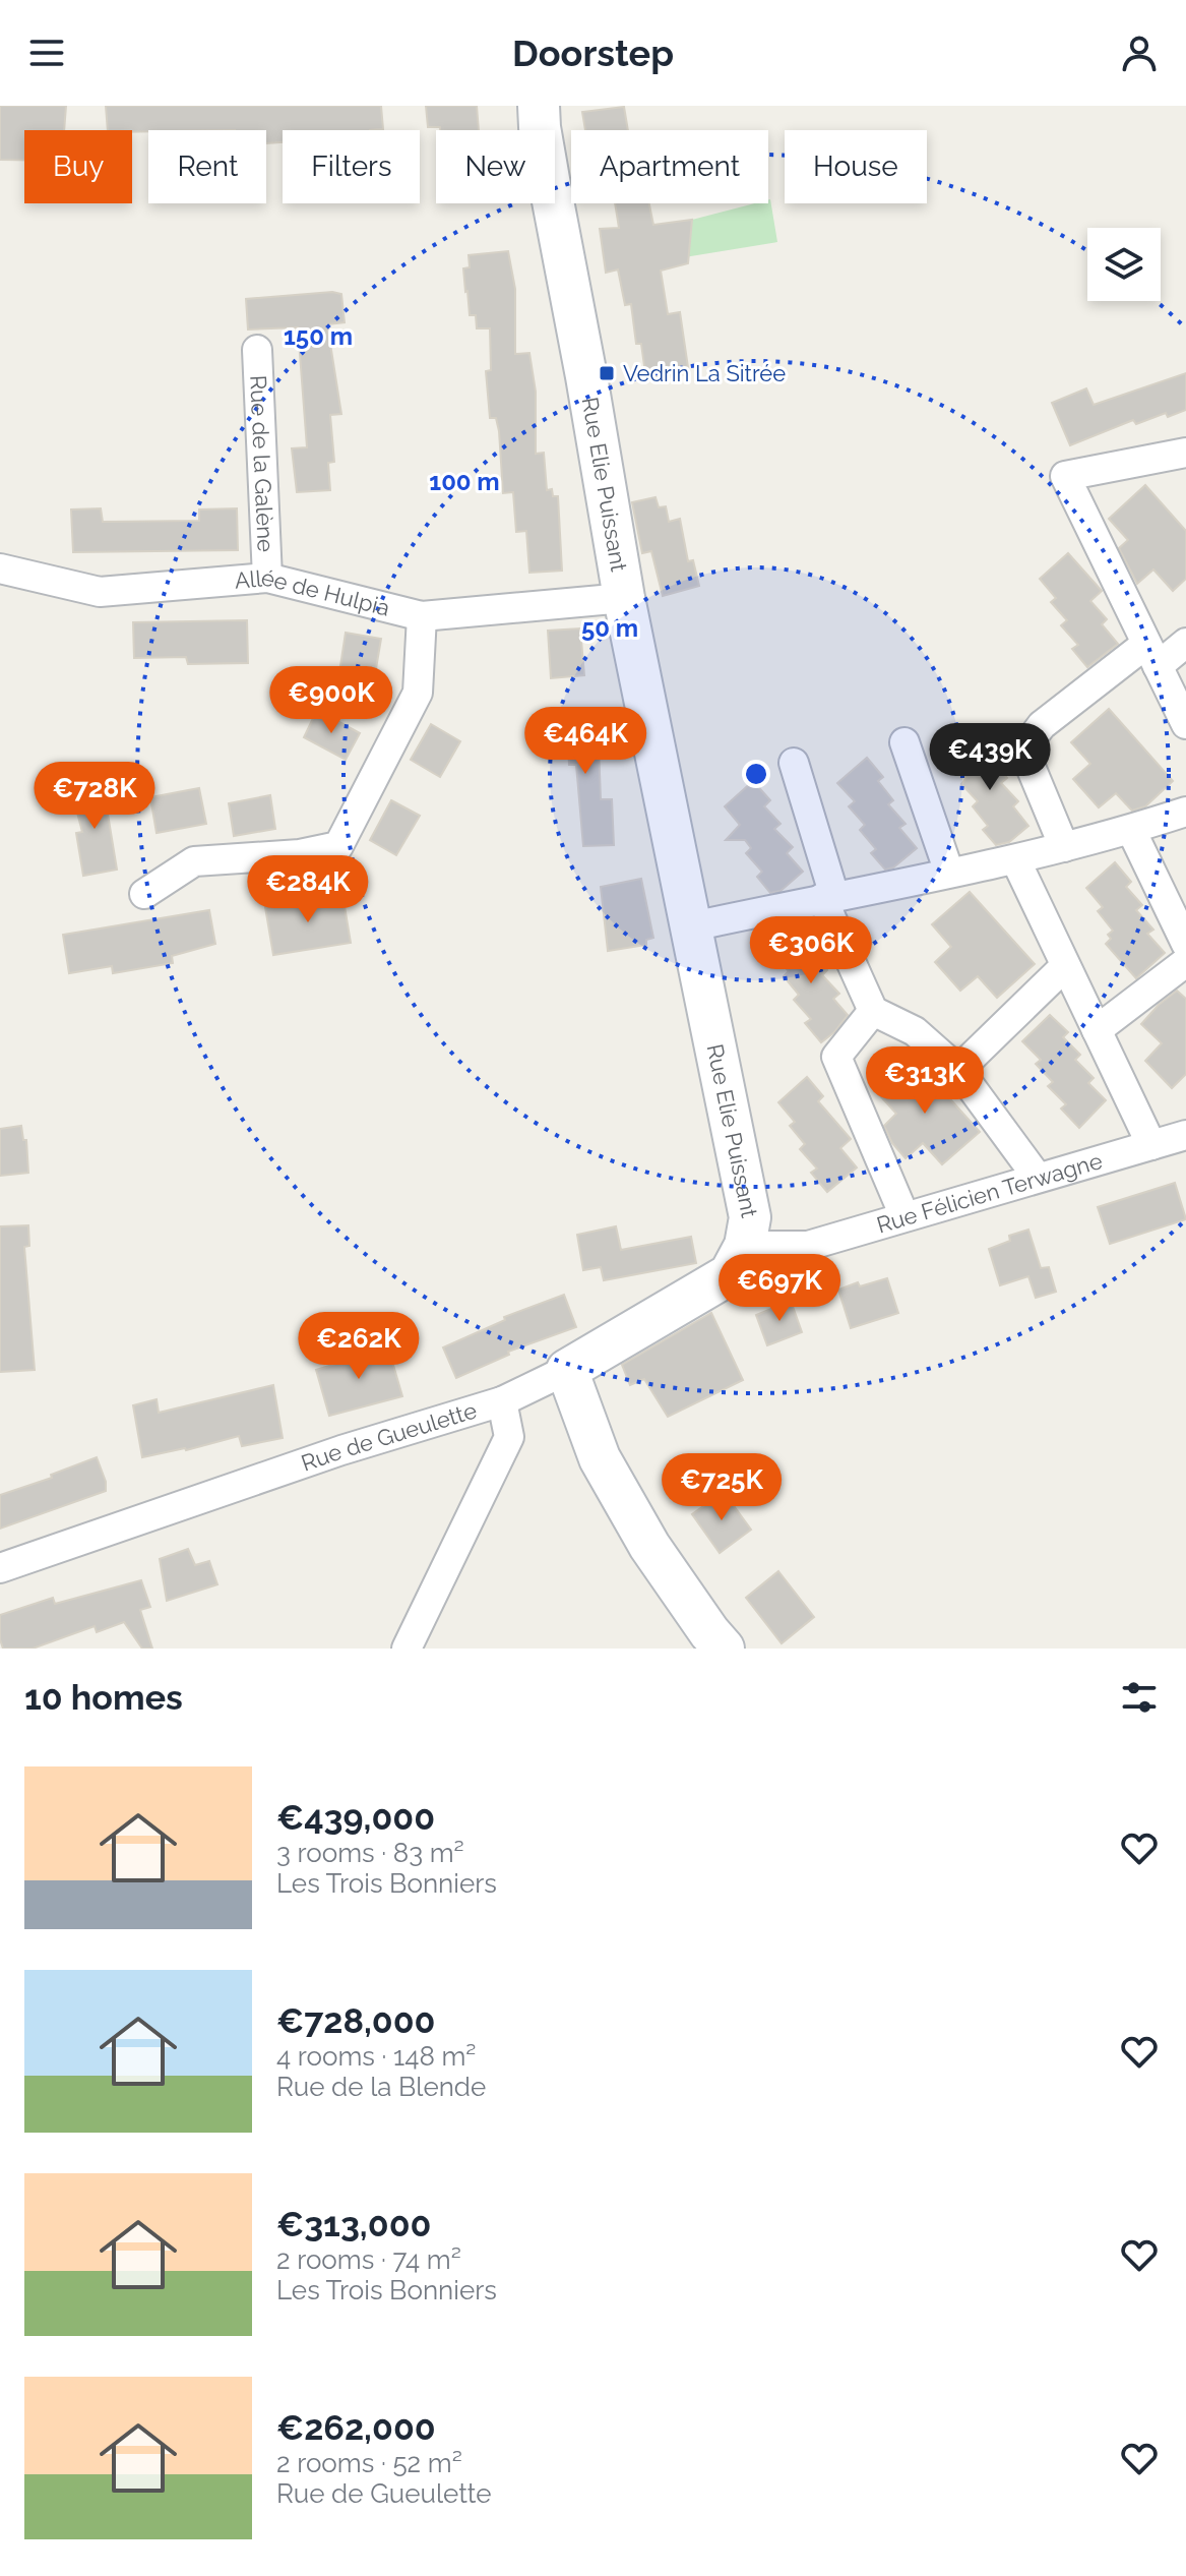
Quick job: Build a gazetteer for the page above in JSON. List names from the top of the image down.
{
  "streets": {
    "street": [
      "Rue de la Galène",
      "Rue Elie Puissant",
      "Allée de Hulpia",
      "Rue Félicien Terwagne",
      "Rue de Gueulette"
    ]
  },
  "crossings": [
    ["Rue de la Galène", "Allée de Hulpia"],
    ["Rue Elie Puissant", "Allée de Hulpia"],
    ["Rue Elie Puissant", "Rue Félicien Terwagne"],
    ["Rue Elie Puissant", "Rue de Gueulette"],
    ["Rue Félicien Terwagne", "Rue de Gueulette"]
  ],
  "places": {
    "transit": ["Vedrin La Sitrée"]
  },
  "page": {
    "header": "Doorstep",
    "chip": [
      "Buy",
      "Rent",
      "Filters",
      "New",
      "Apartment",
      "House"
    ],
    "price": [
      "€900K",
      "€464K",
      "€439K",
      "€728K",
      "€284K",
      "€306K",
      "€313K",
      "€697K",
      "€262K",
      "€725K"
    ],
    "heading": "10 homes",
    "list": [
      {
        "name": "€439,000",
        "note": "3 rooms · 83 m² · Les Trois Bonniers"
      },
      {
        "name": "€728,000",
        "note": "4 rooms · 148 m² · Rue de la Blende"
      },
      {
        "name": "€313,000",
        "note": "2 rooms · 74 m² · Les Trois Bonniers"
      },
      {
        "name": "€262,000",
        "note": "2 rooms · 52 m² · Rue de Gueulette"
      }
    ]
  },
  "rings": ["150 m", "100 m", "50 m"]
}
